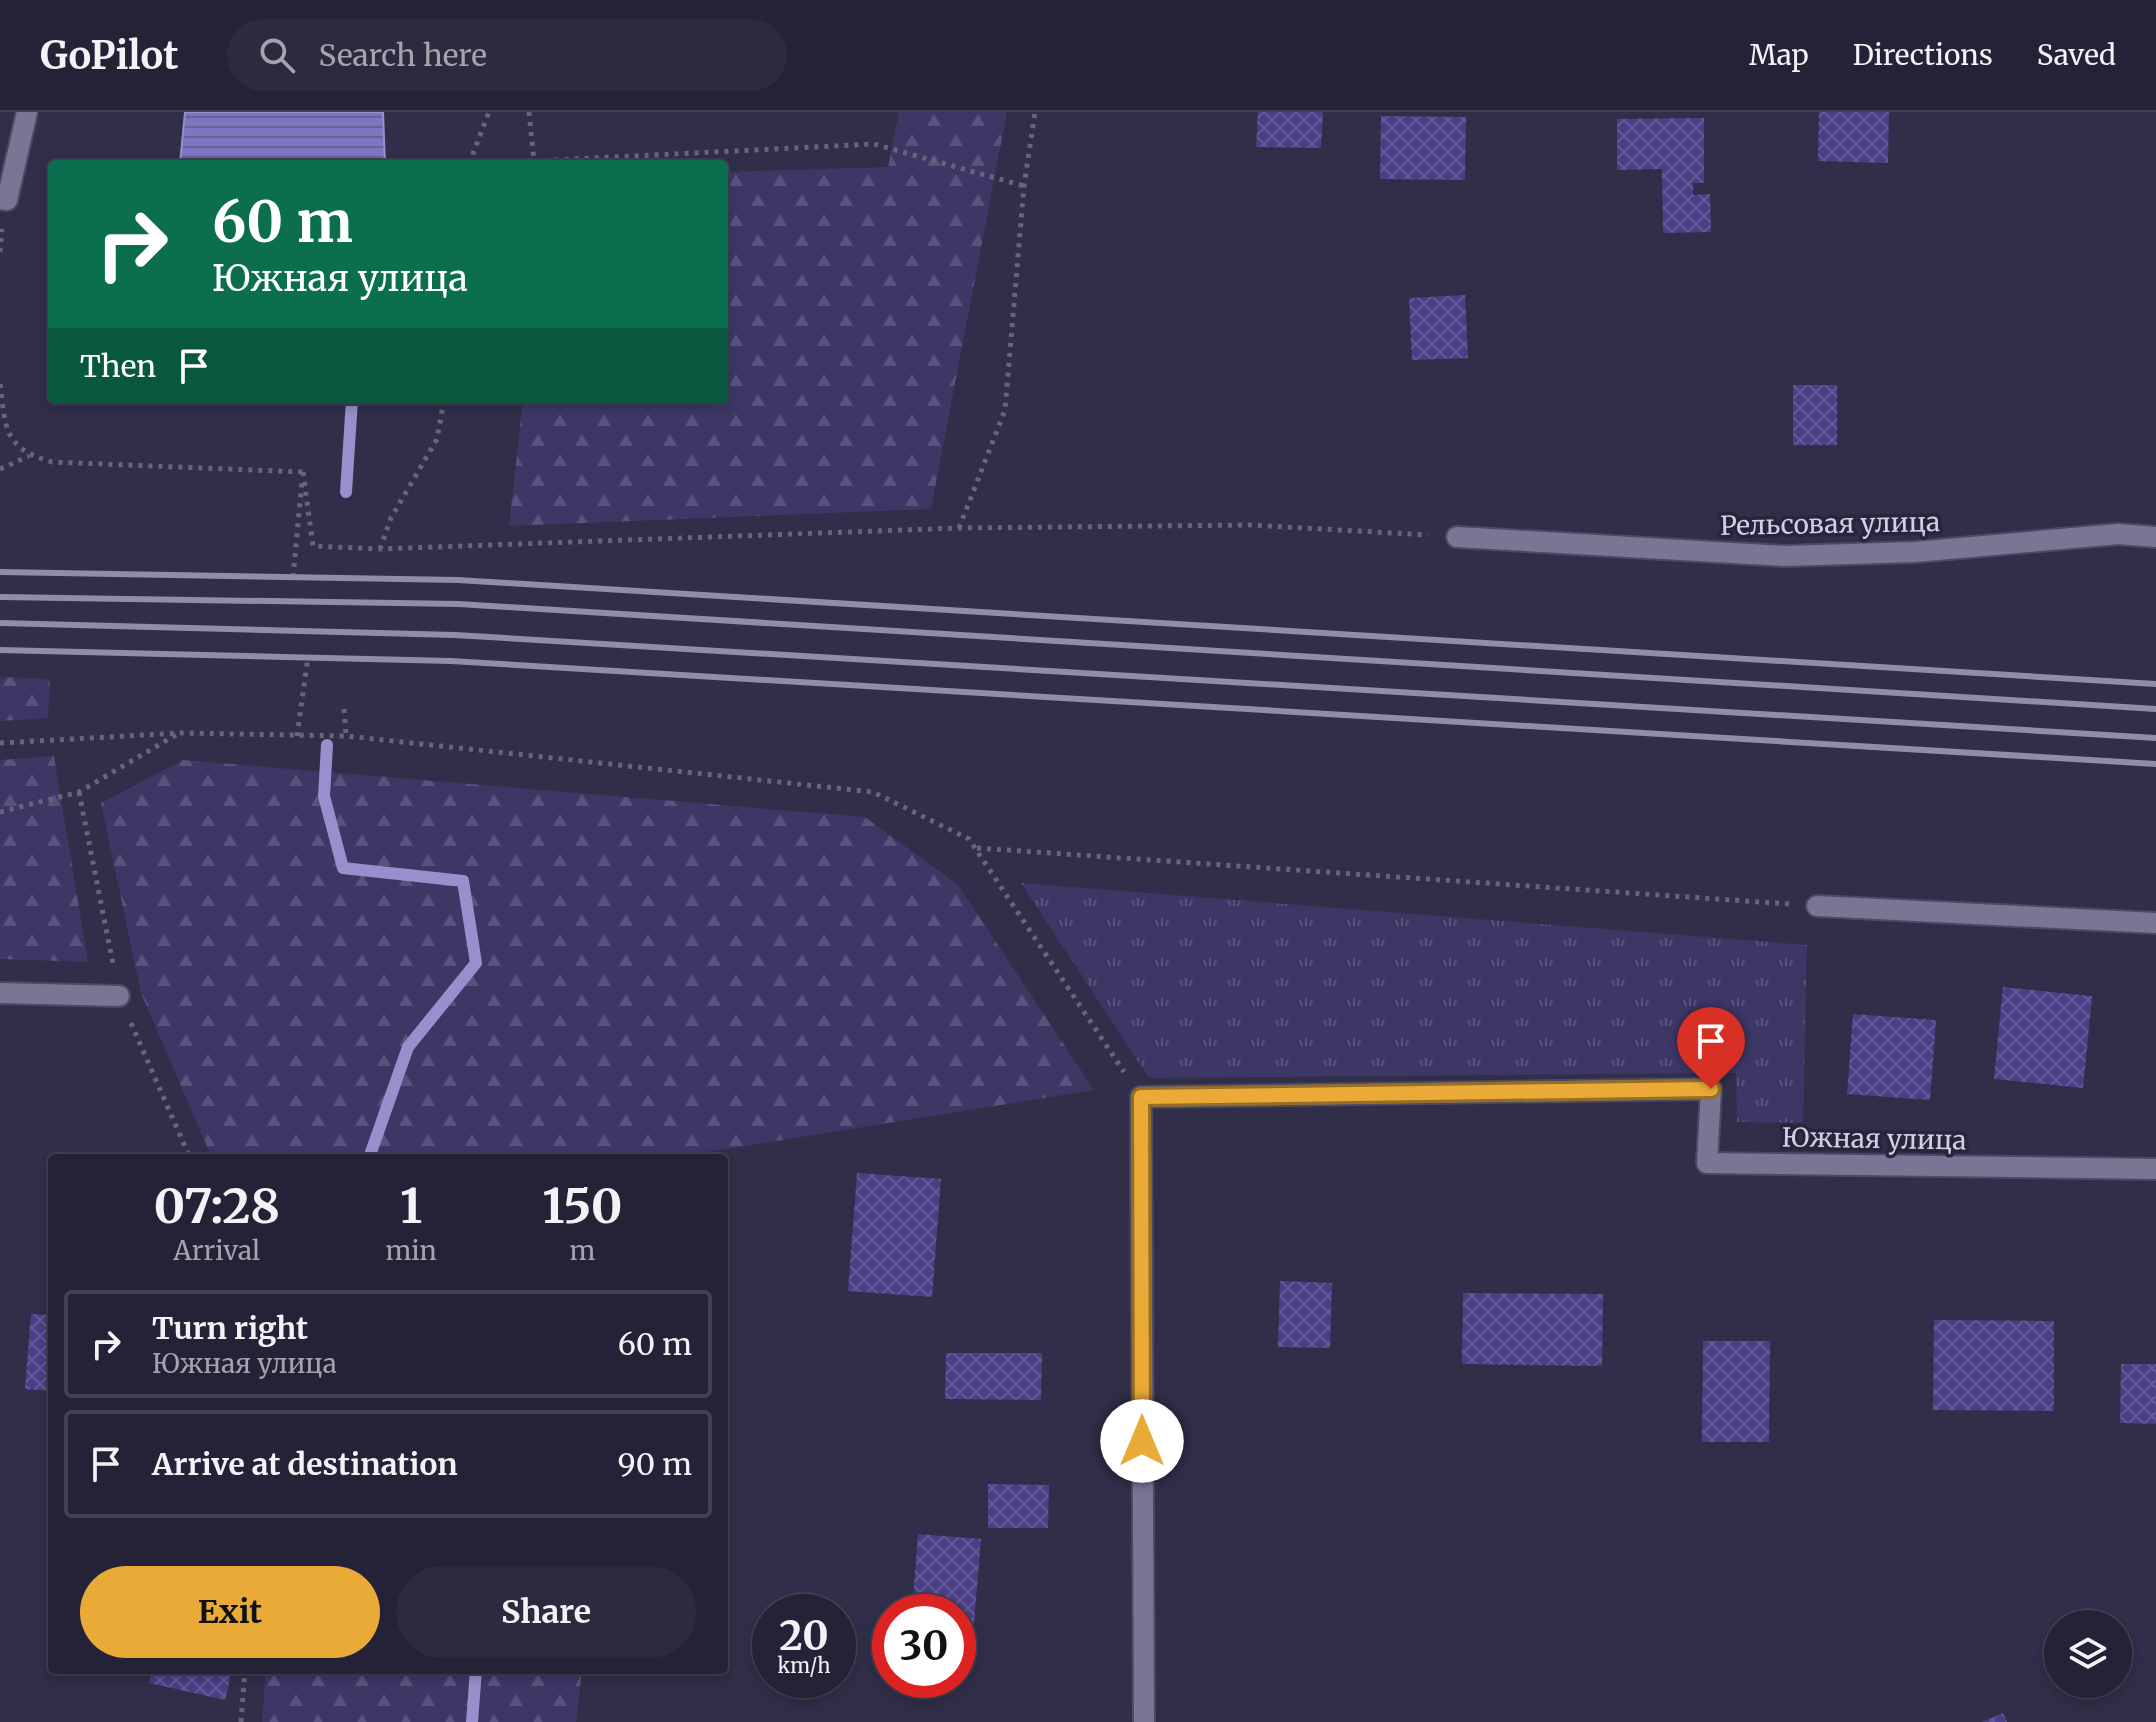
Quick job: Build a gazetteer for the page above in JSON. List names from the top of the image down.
{
  "streets": {
    "street": ["Рельсовая улица", "Южная улица"]
  },
  "page": {
    "header": "GoPilot",
    "search": "Search here",
    "nav": ["Map", "Directions", "Saved"],
    "turn": ["60 m", "Южная улица"],
    "then": "Then",
    "eta": [
      "07:28",
      "Arrival",
      "1",
      "min",
      "150",
      "m"
    ],
    "list": [
      {
        "name": "Turn right",
        "note": "Южная улица",
        "value": "60 m"
      },
      {
        "name": "Arrive at destination",
        "value": "90 m"
      }
    ],
    "buttons": ["Exit", "Share"],
    "speed": "20 km/h",
    "limit": "30"
  }
}
